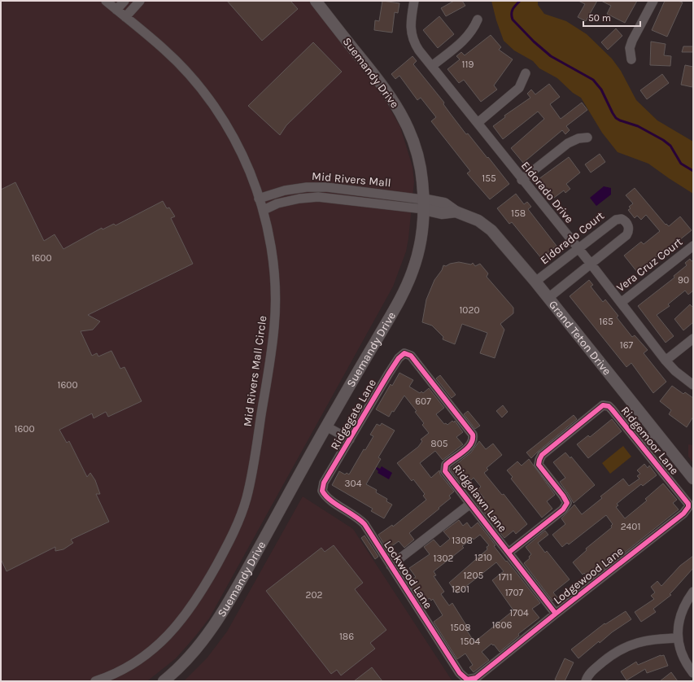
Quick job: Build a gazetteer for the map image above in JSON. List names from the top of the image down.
{
  "streets": {
    "street": [
      "Suemandy Drive",
      "Mid Rivers Mall",
      "Eldorado Drive",
      "Eldorado Court",
      "Vera Cruz Court",
      "Grand Teton Drive",
      "Mid Rivers Mall Circle",
      "Ridgegate Lane",
      "Ridgemoor Lane",
      "Ridgelawn Lane",
      "Lockwood Lane",
      "Lodgewood Lane"
    ]
  },
  "crossings": [
    ["Suemandy Drive", "Mid Rivers Mall"],
    ["Suemandy Drive", "Grand Teton Drive"],
    ["Suemandy Drive", "Ridgegate Lane"],
    ["Mid Rivers Mall", "Grand Teton Drive"],
    ["Mid Rivers Mall", "Mid Rivers Mall Circle"],
    ["Eldorado Drive", "Eldorado Court"],
    ["Eldorado Drive", "Vera Cruz Court"],
    ["Eldorado Court", "Grand Teton Drive"],
    ["Grand Teton Drive", "Ridgemoor Lane"],
    ["Ridgegate Lane", "Ridgelawn Lane"],
    ["Ridgegate Lane", "Lockwood Lane"],
    ["Ridgemoor Lane", "Ridgelawn Lane"],
    ["Ridgemoor Lane", "Lodgewood Lane"],
    ["Ridgelawn Lane", "Lodgewood Lane"],
    ["Lockwood Lane", "Lodgewood Lane"]
  ],
  "house_numbers": [
    "119",
    "155",
    "158",
    "1600",
    "90",
    "1020",
    "165",
    "167",
    "1600",
    "607",
    "1600",
    "805",
    "304",
    "2401",
    "1308",
    "1210",
    "1302",
    "1205",
    "1711",
    "1201",
    "1707",
    "202",
    "1704",
    "1606",
    "1508",
    "186",
    "1504"
  ],
  "scale_bar": "50 m"
}
